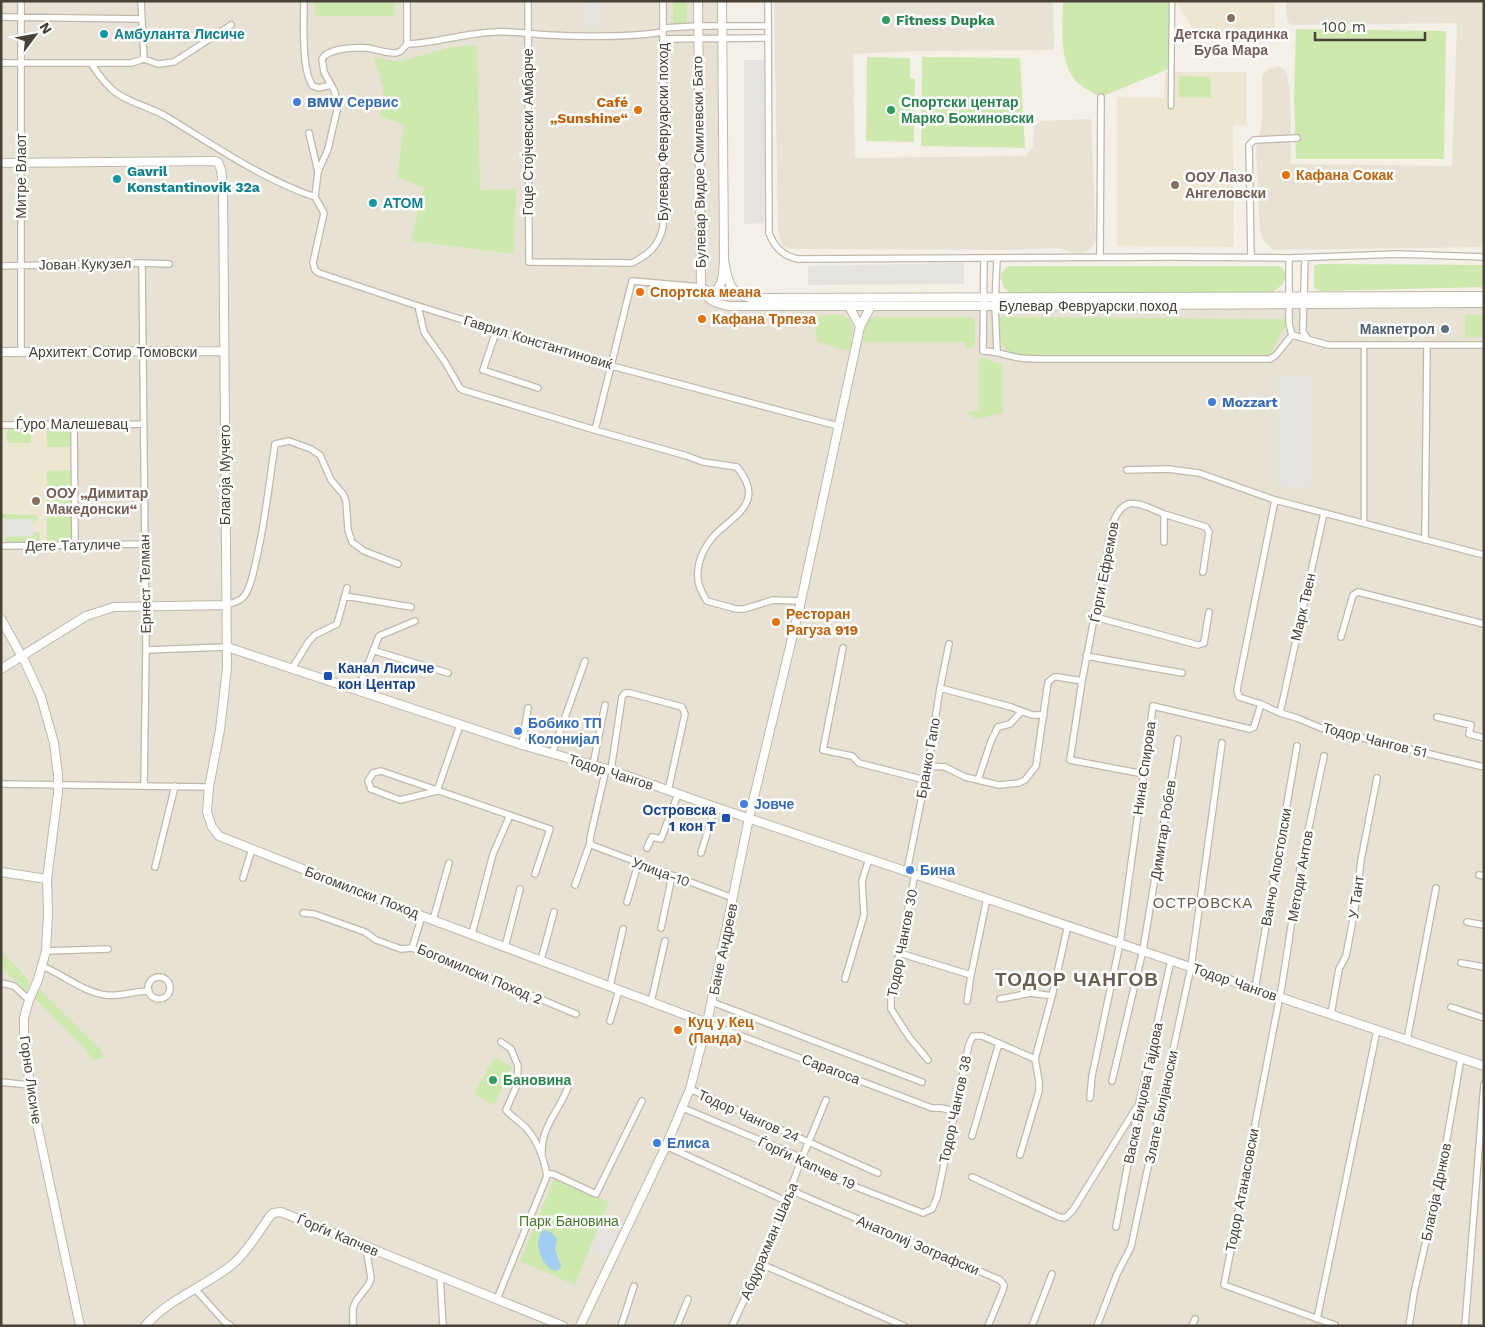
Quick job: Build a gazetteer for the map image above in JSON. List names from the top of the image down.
{
  "streets": {
    "street": [
      "Гоце Стојчевски Амбарче",
      "Булевар Февруарски поход",
      "Булевар Видое Смилевски Бато",
      "Митре Влаот",
      "Јован Кукузел",
      "Гаврил Константиновиќ",
      "Архитект Сотир Томовски",
      "Ѓуро Малешевац",
      "Благоја Мучето",
      "Дете Татуличе",
      "Ѓорги Ефремов",
      "Ернест Телман",
      "Марк Твен",
      "Тодор Чангов 51",
      "Бранко Гапо",
      "Нина Спирова",
      "Тодор Чангов",
      "Димитар Робев",
      "Ванчо Апостолски",
      "Улица-10",
      "Методи Антов",
      "Богомилски Поход",
      "У Тант",
      "Тодор Чангов 30",
      "Бане Андреев",
      "Богомилски Поход 2",
      "Сарагоса",
      "Горно Лисиче",
      "Васка Биџова Гајдова",
      "Злате Билјаноски",
      "Тодор Чангов 38",
      "Тодор Чангов 24",
      "Ѓорѓи Капчев 19",
      "Тодор Атанасовски",
      "Благоја Дрнков",
      "Ѓорѓи Капчев",
      "Абдурахман Шаља",
      "Анатолиј Зографски"
    ]
  },
  "crossings": [
    ["Гоце Стојчевски Амбарче", "Булевар Февруарски поход"],
    ["Булевар Февруарски поход", "Булевар Видое Смилевски Бато"],
    ["Митре Влаот", "Јован Кукузел"],
    ["Митре Влаот", "Архитект Сотир Томовски"],
    ["Митре Влаот", "Благоја Мучето"],
    ["Јован Кукузел", "Ернест Телман"],
    ["Архитект Сотир Томовски", "Благоја Мучето"],
    ["Архитект Сотир Томовски", "Ернест Телман"],
    ["Ѓуро Малешевац", "Ернест Телман"],
    ["Благоја Мучето", "Тодор Чангов"],
    ["Благоја Мучето", "Богомилски Поход"],
    ["Дете Татуличе", "Ернест Телман"],
    ["Ѓорги Ефремов", "Нина Спирова"],
    ["Ернест Телман", "Тодор Чангов"],
    ["Марк Твен", "Тодор Чангов 51"],
    ["Тодор Чангов 51", "Нина Спирова"],
    ["Бранко Гапо", "Тодор Чангов"],
    ["Нина Спирова", "Тодор Чангов"],
    ["Тодор Чангов", "Димитар Робев"],
    ["Тодор Чангов", "Ванчо Апостолски"],
    ["Тодор Чангов", "Методи Антов"],
    ["Тодор Чангов", "У Тант"],
    ["Тодор Чангов", "Тодор Чангов 30"],
    ["Тодор Чангов", "Бане Андреев"],
    ["Тодор Чангов", "Васка Биџова Гајдова"],
    ["Тодор Чангов", "Злате Билјаноски"],
    ["Тодор Чангов", "Тодор Атанасовски"],
    ["Тодор Чангов", "Благоја Дрнков"],
    ["Улица-10", "Бане Андреев"],
    ["Методи Антов", "Тодор Атанасовски"],
    ["Богомилски Поход", "Бане Андреев"],
    ["Богомилски Поход", "Богомилски Поход 2"],
    ["Богомилски Поход", "Сарагоса"],
    ["Бане Андреев", "Сарагоса"],
    ["Бане Андреев", "Тодор Чангов 24"],
    ["Бане Андреев", "Ѓорѓи Капчев 19"],
    ["Сарагоса", "Тодор Чангов 38"],
    ["Васка Биџова Гајдова", "Злате Билјаноски"],
    ["Тодор Чангов 38", "Ѓорѓи Капчев 19"],
    ["Тодор Чангов 24", "Абдурахман Шаља"],
    ["Ѓорѓи Капчев 19", "Абдурахман Шаља"],
    ["Абдурахман Шаља", "Анатолиј Зографски"]
  ],
  "districts": ["ОСТРОВСКА", "ТОДОР ЧАНГОВ"],
  "parks": ["Парк Бановина"],
  "places": {
    "other": [
      "Детска градинка Буба Мара",
      "Fitness Dupka",
      "Амбуланта Лисиче",
      "BMW Сервис",
      "Café „Sunshine“",
      "Спортски центар Марко Божиновски",
      "Кафана Сокак",
      "Gavril Konstantinovik 32a",
      "ООУ Лазо Ангеловски",
      "АТОМ",
      "Спортска меана",
      "Кафана Трпеза",
      "Макпетрол",
      "Mozzart",
      "ООУ „Димитар Македонски“",
      "Ресторан Рагуза 919",
      "Бобико ТП Колонијал",
      "Јовче",
      "Бина",
      "Куц у Кец (Панда)",
      "Бановина",
      "Елиса"
    ],
    "transit": ["Канал Лисиче кон Центар", "Островска 1 кон T"]
  },
  "scale_bar": "100 m",
  "north": "top right"
}
